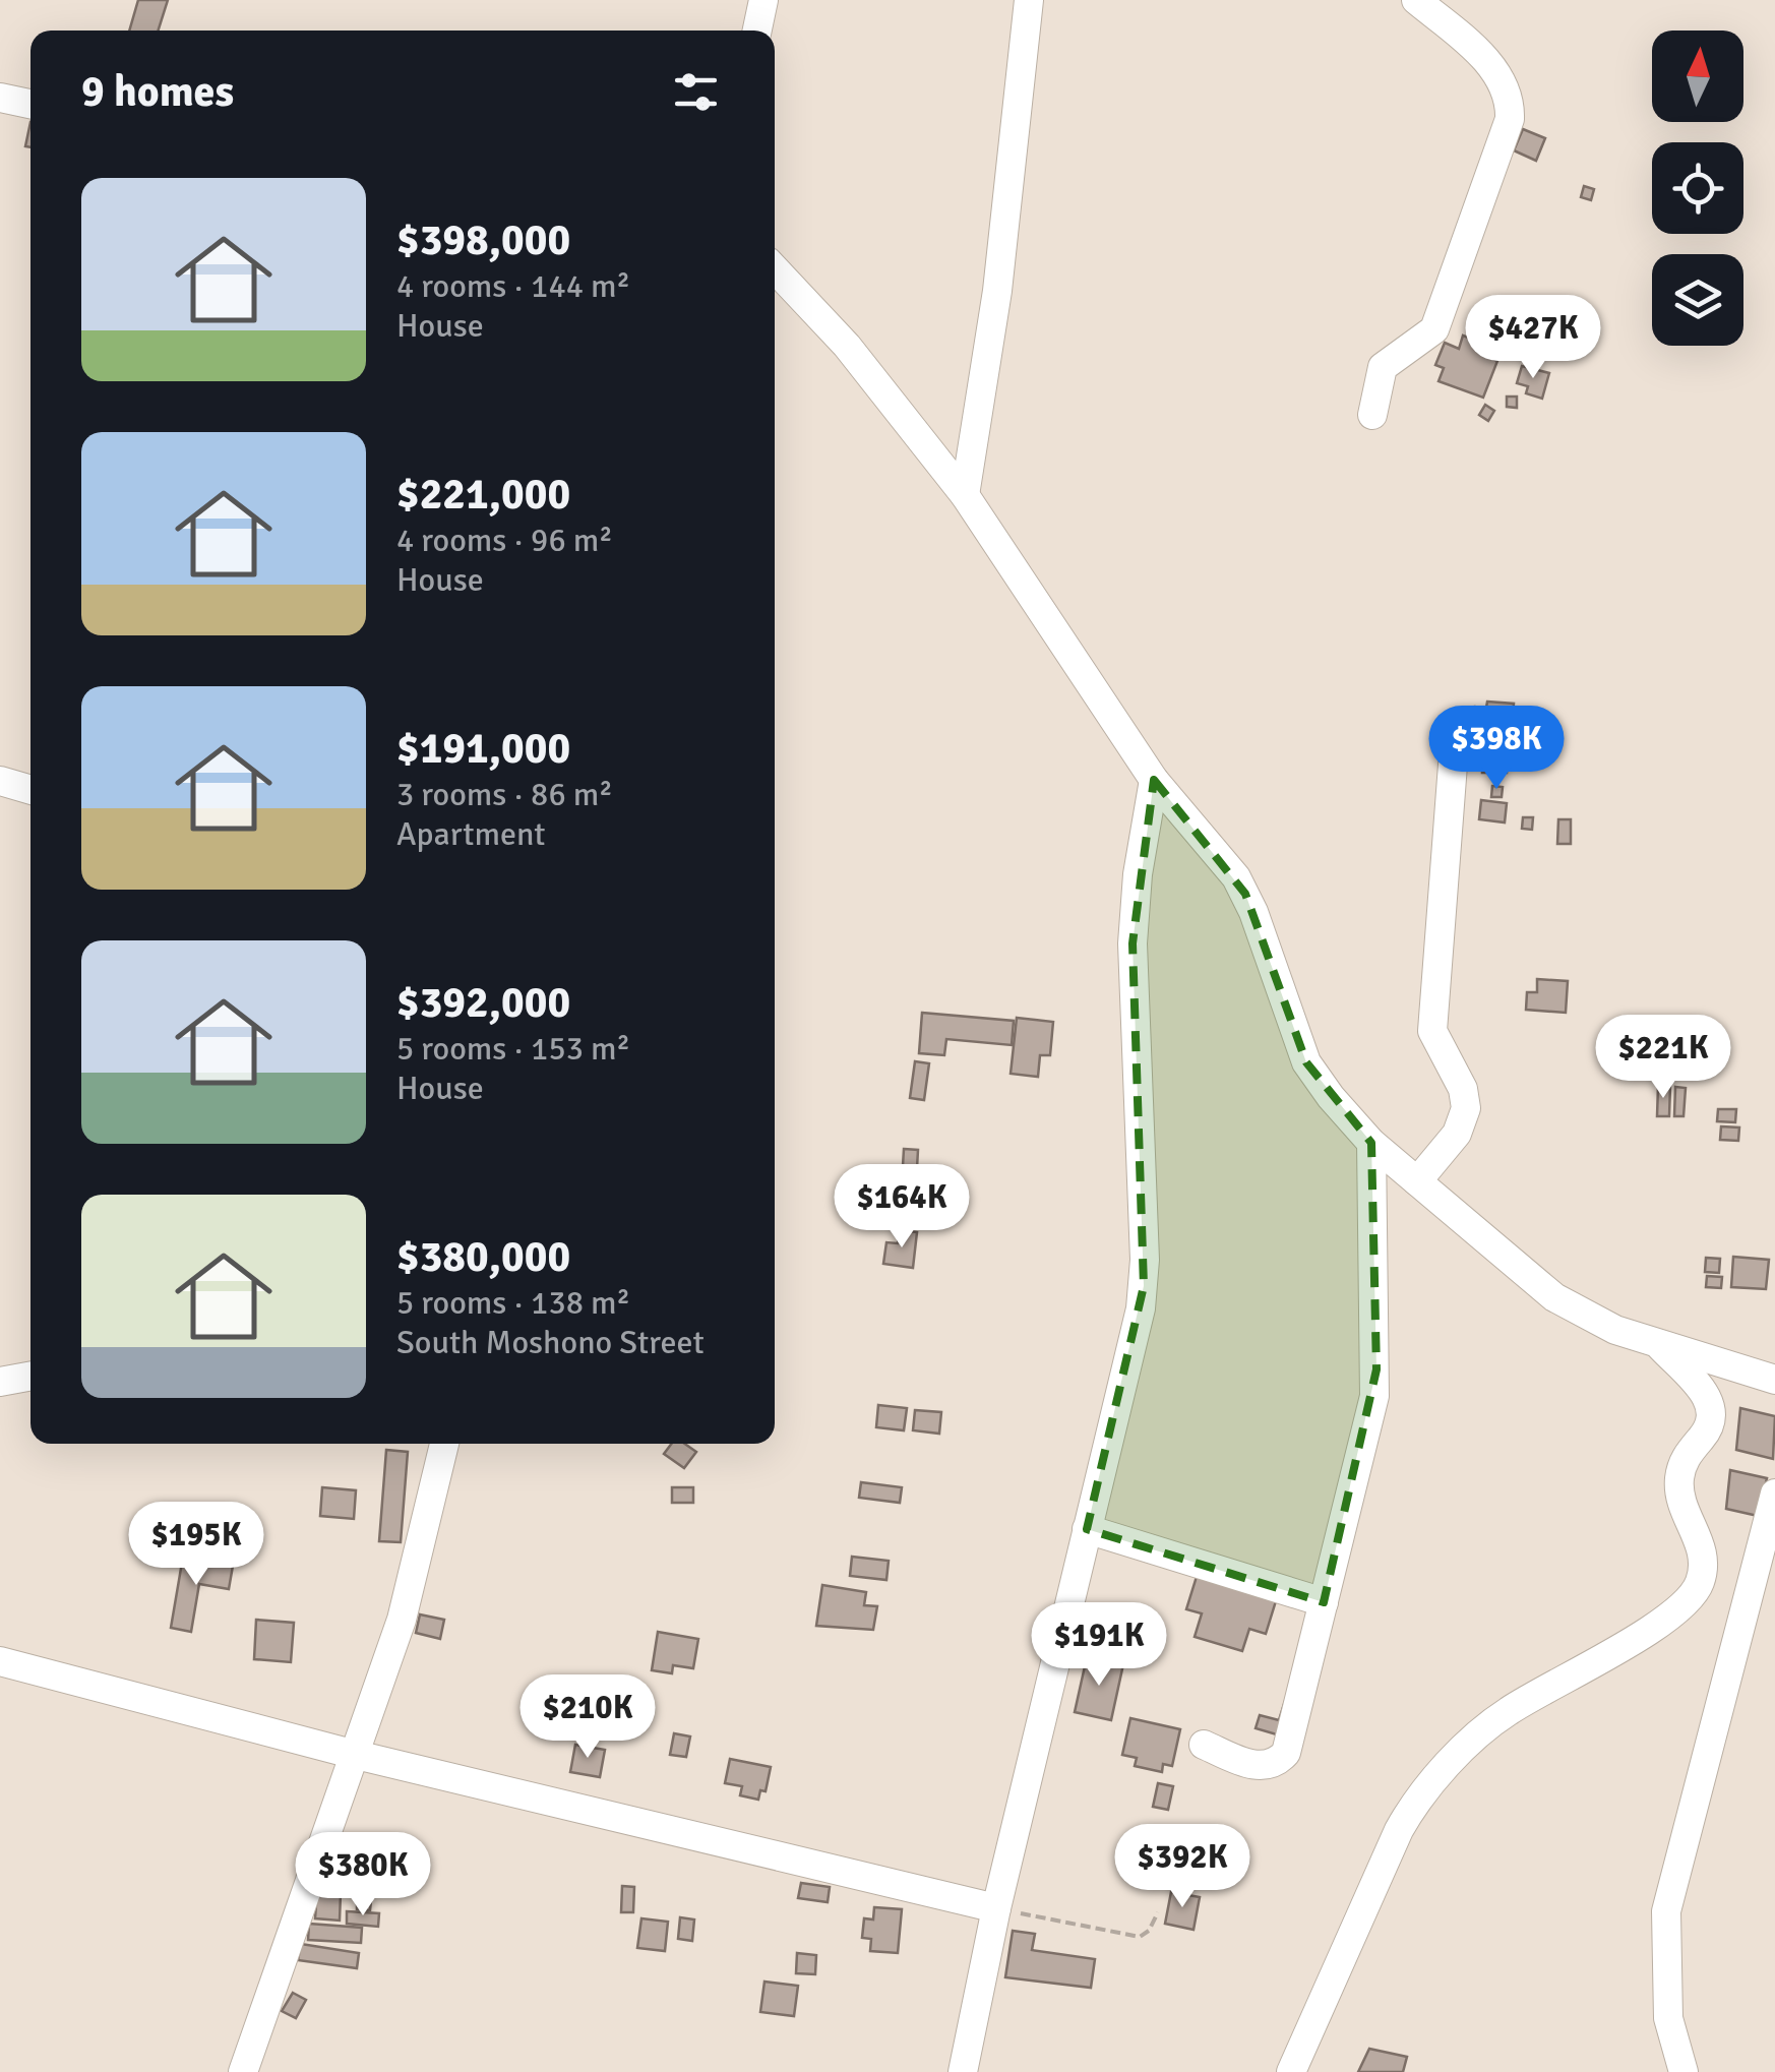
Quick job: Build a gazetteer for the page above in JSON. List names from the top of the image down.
{
  "north": "top",
  "page": {
    "heading": "9 homes",
    "list": [
      {
        "name": "$398,000",
        "note": "4 rooms · 144 m² · House"
      },
      {
        "name": "$221,000",
        "note": "4 rooms · 96 m² · House"
      },
      {
        "name": "$191,000",
        "note": "3 rooms · 86 m² · Apartment"
      },
      {
        "name": "$392,000",
        "note": "5 rooms · 153 m² · House"
      },
      {
        "name": "$380,000",
        "note": "5 rooms · 138 m² · South Moshono Street"
      }
    ],
    "price": [
      "$427K",
      "$398K",
      "$221K",
      "$164K",
      "$195K",
      "$191K",
      "$210K",
      "$392K",
      "$380K"
    ]
  }
}
